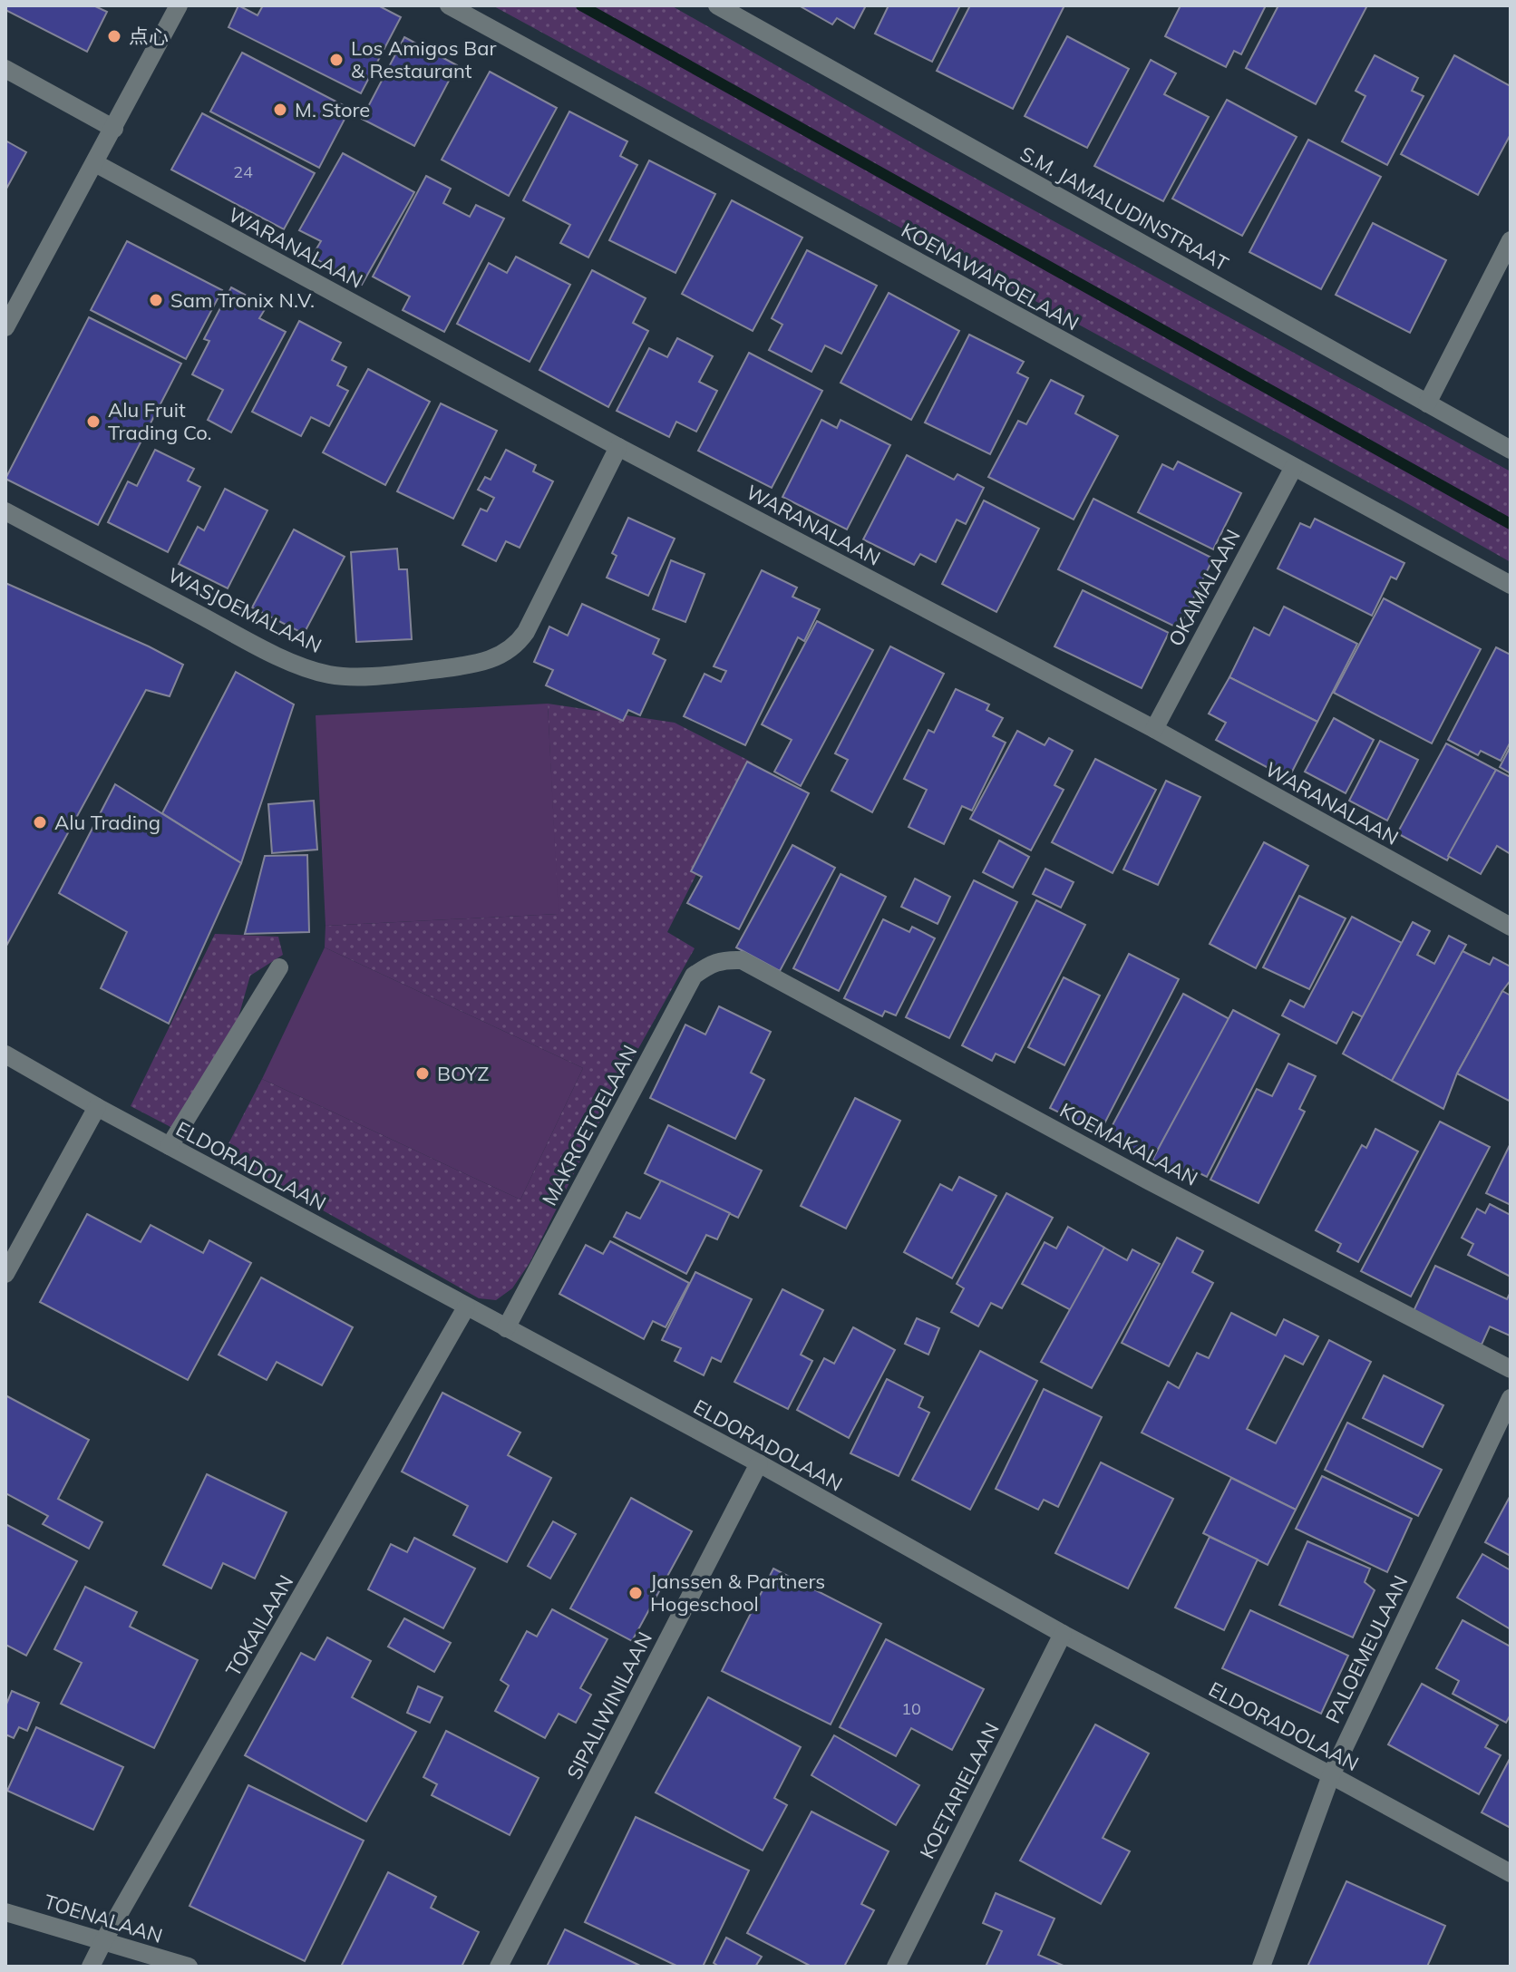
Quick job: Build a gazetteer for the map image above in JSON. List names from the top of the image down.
{
  "streets": {
    "street": [
      "S.M. JAMALUDINSTRAAT",
      "WARANALAAN",
      "KOENAWAROELAAN",
      "OKAMALAAN",
      "WASJOEMALAAN",
      "MAKROETOELAAN",
      "KOEMAKALAAN",
      "ELDORADOLAAN",
      "TOKAILAAN",
      "PALOEMEULAAN",
      "SIPALIWINILAAN",
      "KOETARIELAAN",
      "TOENALAAN"
    ]
  },
  "crossings": [
    ["WARANALAAN", "OKAMALAAN"],
    ["WARANALAAN", "WASJOEMALAAN"],
    ["KOENAWAROELAAN", "OKAMALAAN"],
    ["MAKROETOELAAN", "KOEMAKALAAN"],
    ["MAKROETOELAAN", "ELDORADOLAAN"],
    ["ELDORADOLAAN", "TOKAILAAN"],
    ["ELDORADOLAAN", "PALOEMEULAAN"],
    ["ELDORADOLAAN", "SIPALIWINILAAN"],
    ["ELDORADOLAAN", "KOETARIELAAN"],
    ["TOKAILAAN", "TOENALAAN"]
  ],
  "places": [
    "点心",
    "Los Amigos Bar & Restaurant",
    "M. Store",
    "Sam Tronix N.V.",
    "Alu Fruit Trading Co.",
    "Alu Trading",
    "BOYZ",
    "Janssen & Partners Hogeschool"
  ],
  "house_numbers": ["24", "10"]
}
